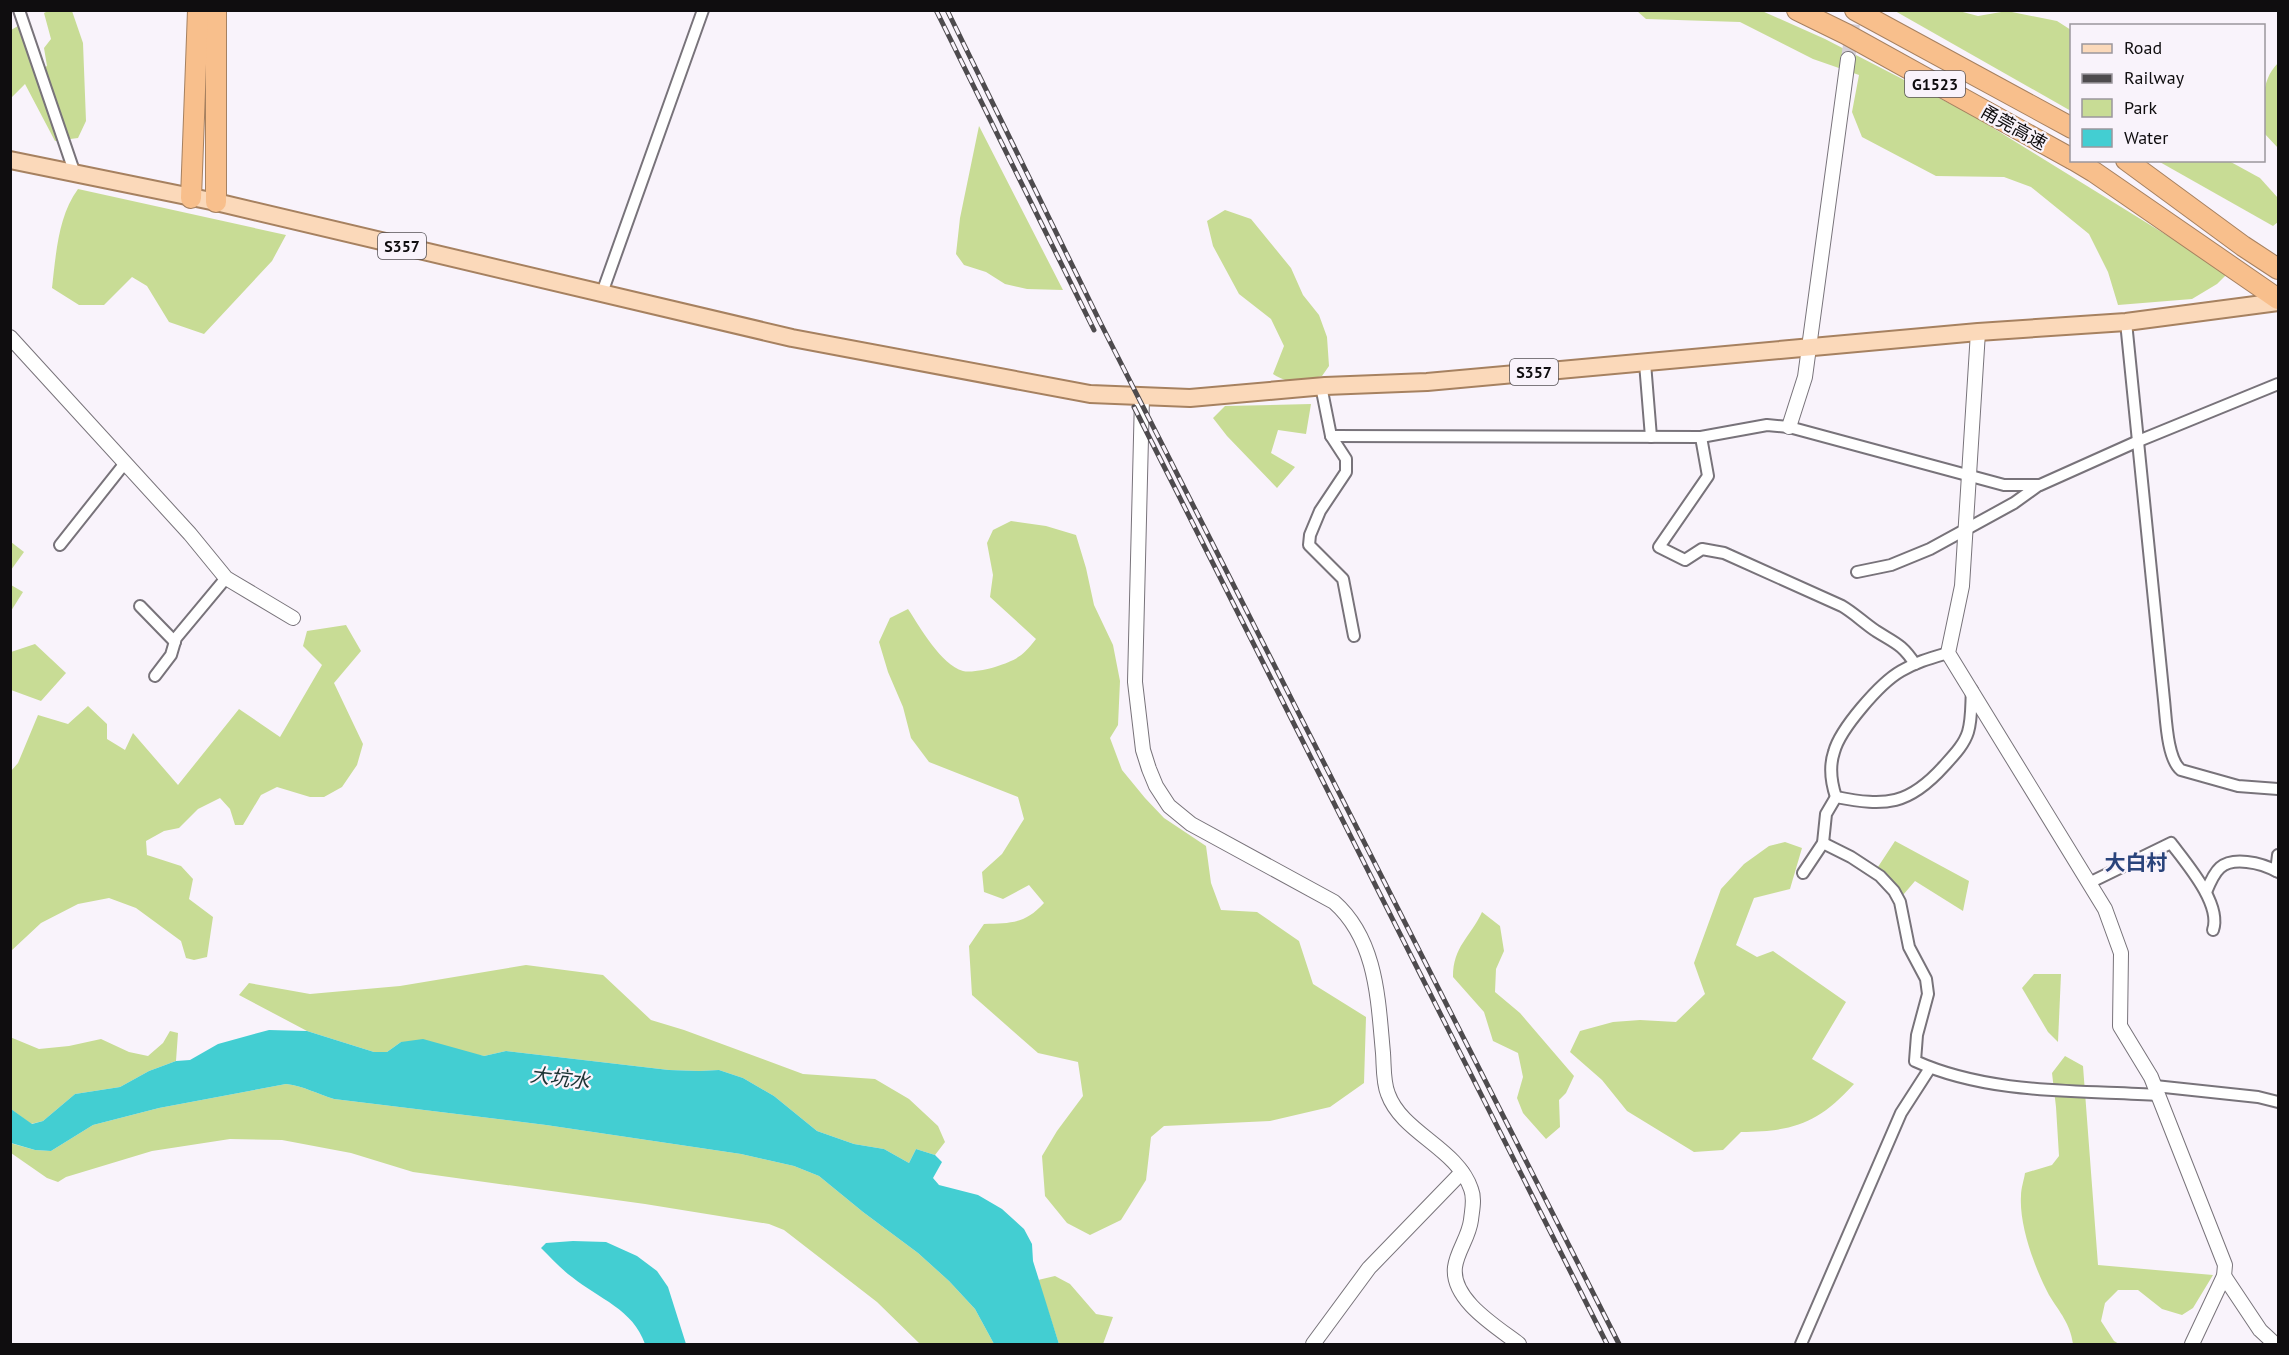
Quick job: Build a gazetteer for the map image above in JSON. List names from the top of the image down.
{
  "streets": {
    "highway": ["G1523", "甬莞高速"],
    "main road": ["S357"]
  },
  "crossings": [
    ["甬莞高速", "S357"]
  ],
  "districts": ["大白村"],
  "water": ["大坑水"],
  "legend": [
    "Road",
    "Railway",
    "Park",
    "Water"
  ]
}
